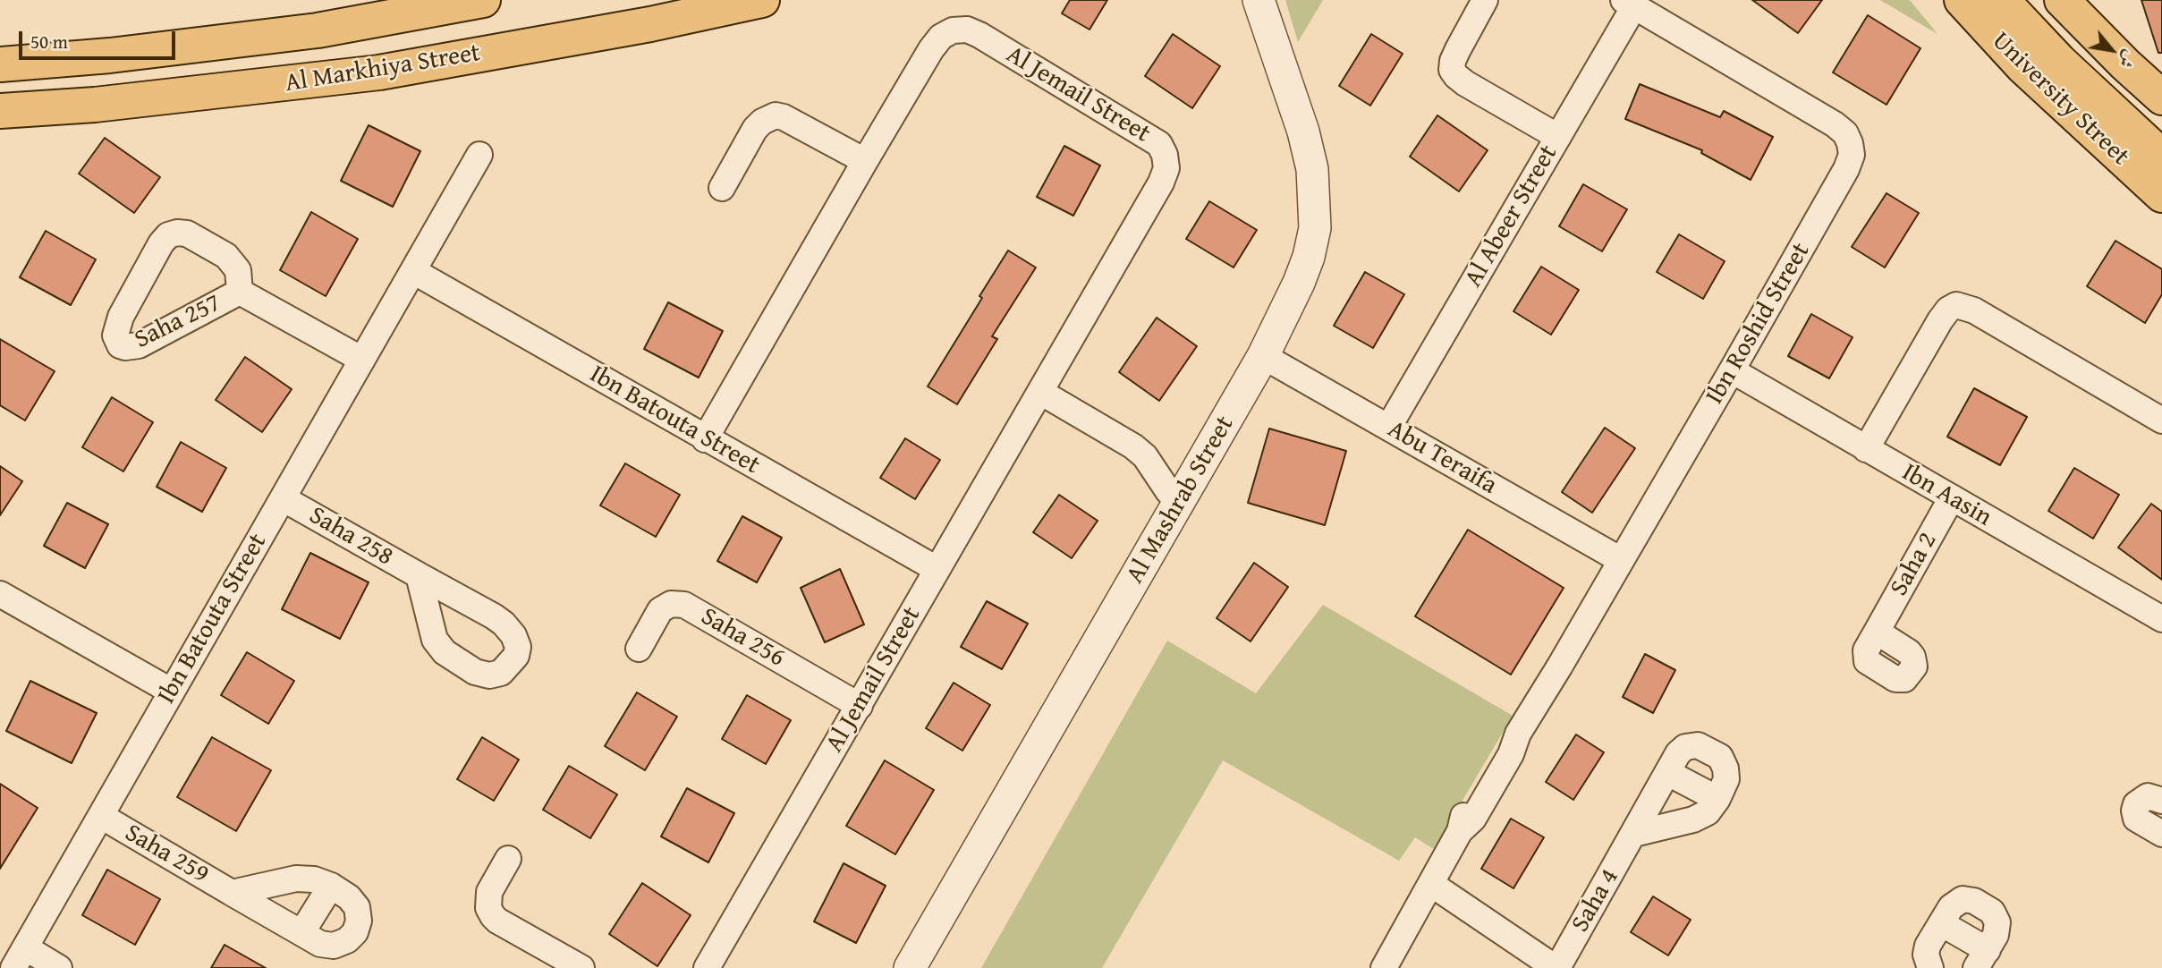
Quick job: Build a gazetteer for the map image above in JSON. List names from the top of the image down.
{
  "streets": {
    "main road": ["Al Markhiya Street", "University Street"],
    "street": [
      "Al Jemail Street",
      "Al Abeer Street",
      "Saha 257",
      "Ibn Roshid Street",
      "Ibn Batouta Street",
      "Abu Teraifa",
      "Ibn Aasin",
      "Al Mashrab Street",
      "Saha 258",
      "Saha 2",
      "Saha 256",
      "Saha 259",
      "Saha 4"
    ]
  },
  "crossings": [
    ["Al Jemail Street", "Ibn Batouta Street"],
    ["Al Jemail Street", "Saha 256"],
    ["Al Abeer Street", "Ibn Roshid Street"],
    ["Al Abeer Street", "Abu Teraifa"],
    ["Saha 257", "Ibn Batouta Street"],
    ["Ibn Roshid Street", "Abu Teraifa"],
    ["Ibn Roshid Street", "Ibn Aasin"],
    ["Ibn Batouta Street", "Saha 258"],
    ["Ibn Batouta Street", "Saha 259"],
    ["Abu Teraifa", "Al Mashrab Street"],
    ["Ibn Aasin", "Saha 2"]
  ],
  "scale_bar": "50 m",
  "north": "bottom right"
}
